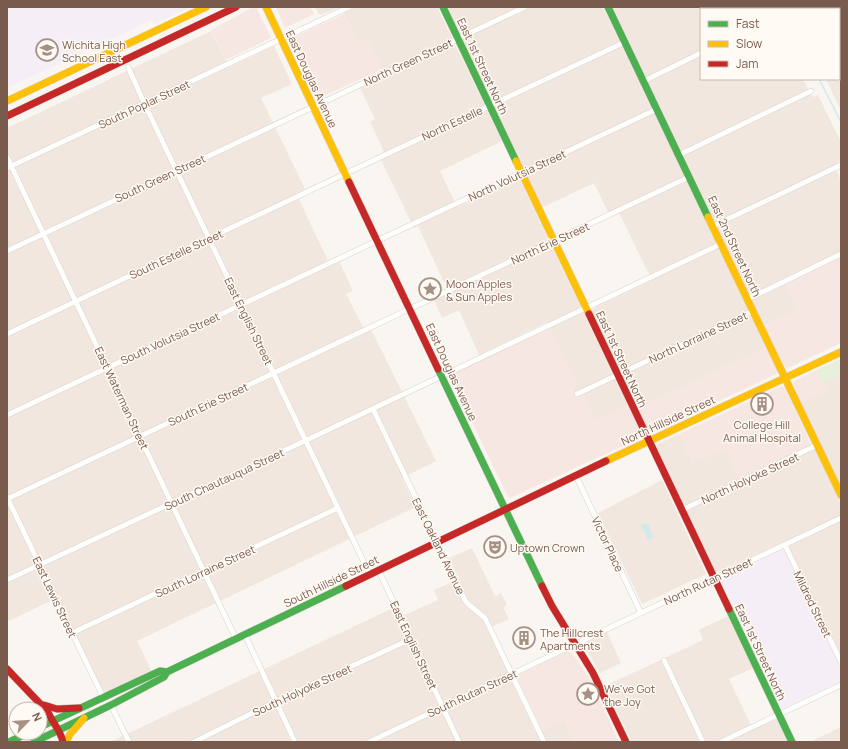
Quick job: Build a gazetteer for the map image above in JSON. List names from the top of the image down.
{
  "streets": {
    "main road": [
      "East 1st Street North",
      "East Douglas Avenue",
      "East 2nd Street North",
      "North Hillside Street",
      "South Hillside Street"
    ],
    "street": [
      "North Green Street",
      "South Poplar Street",
      "North Estelle",
      "North Volutsia Street",
      "South Green Street",
      "North Erie Street",
      "South Estelle Street",
      "East English Street",
      "North Lorraine Street",
      "South Volutsia Street",
      "East Waterman Street",
      "South Erie Street",
      "North Holyoke Street",
      "South Chautauqua Street",
      "Victor Place",
      "East Oakland Avenue",
      "South Lorraine Street",
      "North Rutan Street",
      "East Lewis Street",
      "Mildred Street",
      "South Holyoke Street",
      "South Rutan Street"
    ]
  },
  "crossings": [
    ["North Green Street", "East 1st Street North"],
    ["North Green Street", "East Douglas Avenue"],
    ["North Green Street", "South Green Street"],
    ["East 1st Street North", "North Estelle"],
    ["East 1st Street North", "North Volutsia Street"],
    ["East 1st Street North", "North Erie Street"],
    ["East 1st Street North", "North Lorraine Street"],
    ["East 1st Street North", "North Hillside Street"],
    ["East 1st Street North", "North Holyoke Street"],
    ["East 1st Street North", "South Chautauqua Street"],
    ["East 1st Street North", "North Rutan Street"],
    ["East Douglas Avenue", "South Poplar Street"],
    ["East Douglas Avenue", "North Estelle"],
    ["East Douglas Avenue", "North Volutsia Street"],
    ["East Douglas Avenue", "South Green Street"],
    ["East Douglas Avenue", "North Erie Street"],
    ["East Douglas Avenue", "South Estelle Street"],
    ["East Douglas Avenue", "South Volutsia Street"],
    ["East Douglas Avenue", "South Erie Street"],
    ["East Douglas Avenue", "North Hillside Street"],
    ["East Douglas Avenue", "South Chautauqua Street"],
    ["East Douglas Avenue", "South Hillside Street"],
    ["East Douglas Avenue", "North Rutan Street"],
    ["East Douglas Avenue", "South Rutan Street"],
    ["South Poplar Street", "East English Street"],
    ["South Poplar Street", "East Waterman Street"],
    ["North Estelle", "East 2nd Street North"],
    ["North Estelle", "South Estelle Street"],
    ["North Volutsia Street", "East 2nd Street North"],
    ["North Volutsia Street", "South Volutsia Street"],
    ["South Green Street", "East English Street"],
    ["South Green Street", "East Waterman Street"],
    ["North Erie Street", "East 2nd Street North"],
    ["North Erie Street", "South Erie Street"],
    ["East 2nd Street North", "North Lorraine Street"],
    ["East 2nd Street North", "North Hillside Street"],
    ["East 2nd Street North", "North Holyoke Street"],
    ["East 2nd Street North", "South Chautauqua Street"],
    ["South Estelle Street", "East English Street"],
    ["South Estelle Street", "East Waterman Street"],
    ["East English Street", "South Volutsia Street"],
    ["East English Street", "South Erie Street"],
    ["East English Street", "South Chautauqua Street"],
    ["East English Street", "South Lorraine Street"],
    ["East English Street", "South Hillside Street"],
    ["East English Street", "South Holyoke Street"],
    ["East English Street", "South Rutan Street"],
    ["South Volutsia Street", "East Waterman Street"],
    ["East Waterman Street", "South Erie Street"],
    ["East Waterman Street", "South Chautauqua Street"],
    ["East Waterman Street", "South Lorraine Street"],
    ["East Waterman Street", "South Hillside Street"],
    ["South Erie Street", "East Lewis Street"],
    ["North Hillside Street", "Victor Place"],
    ["North Hillside Street", "South Hillside Street"],
    ["South Chautauqua Street", "East Oakland Avenue"],
    ["South Chautauqua Street", "East Lewis Street"],
    ["Victor Place", "North Rutan Street"],
    ["East Oakland Avenue", "South Hillside Street"],
    ["East Oakland Avenue", "South Rutan Street"],
    ["South Lorraine Street", "East Lewis Street"],
    ["South Hillside Street", "East Lewis Street"],
    ["North Rutan Street", "Mildred Street"],
    ["North Rutan Street", "South Rutan Street"]
  ],
  "places": {
    "school or university": ["Wichita High School East"],
    "place": ["Moon Apples & Sun Apples", "We've Got the Joy"],
    "building": ["College Hill Animal Hospital", "The Hillcrest Apartments"],
    "theatre": ["Uptown Crown"]
  },
  "legend": ["Fast", "Slow", "Jam"],
  "north": "top right"
}
